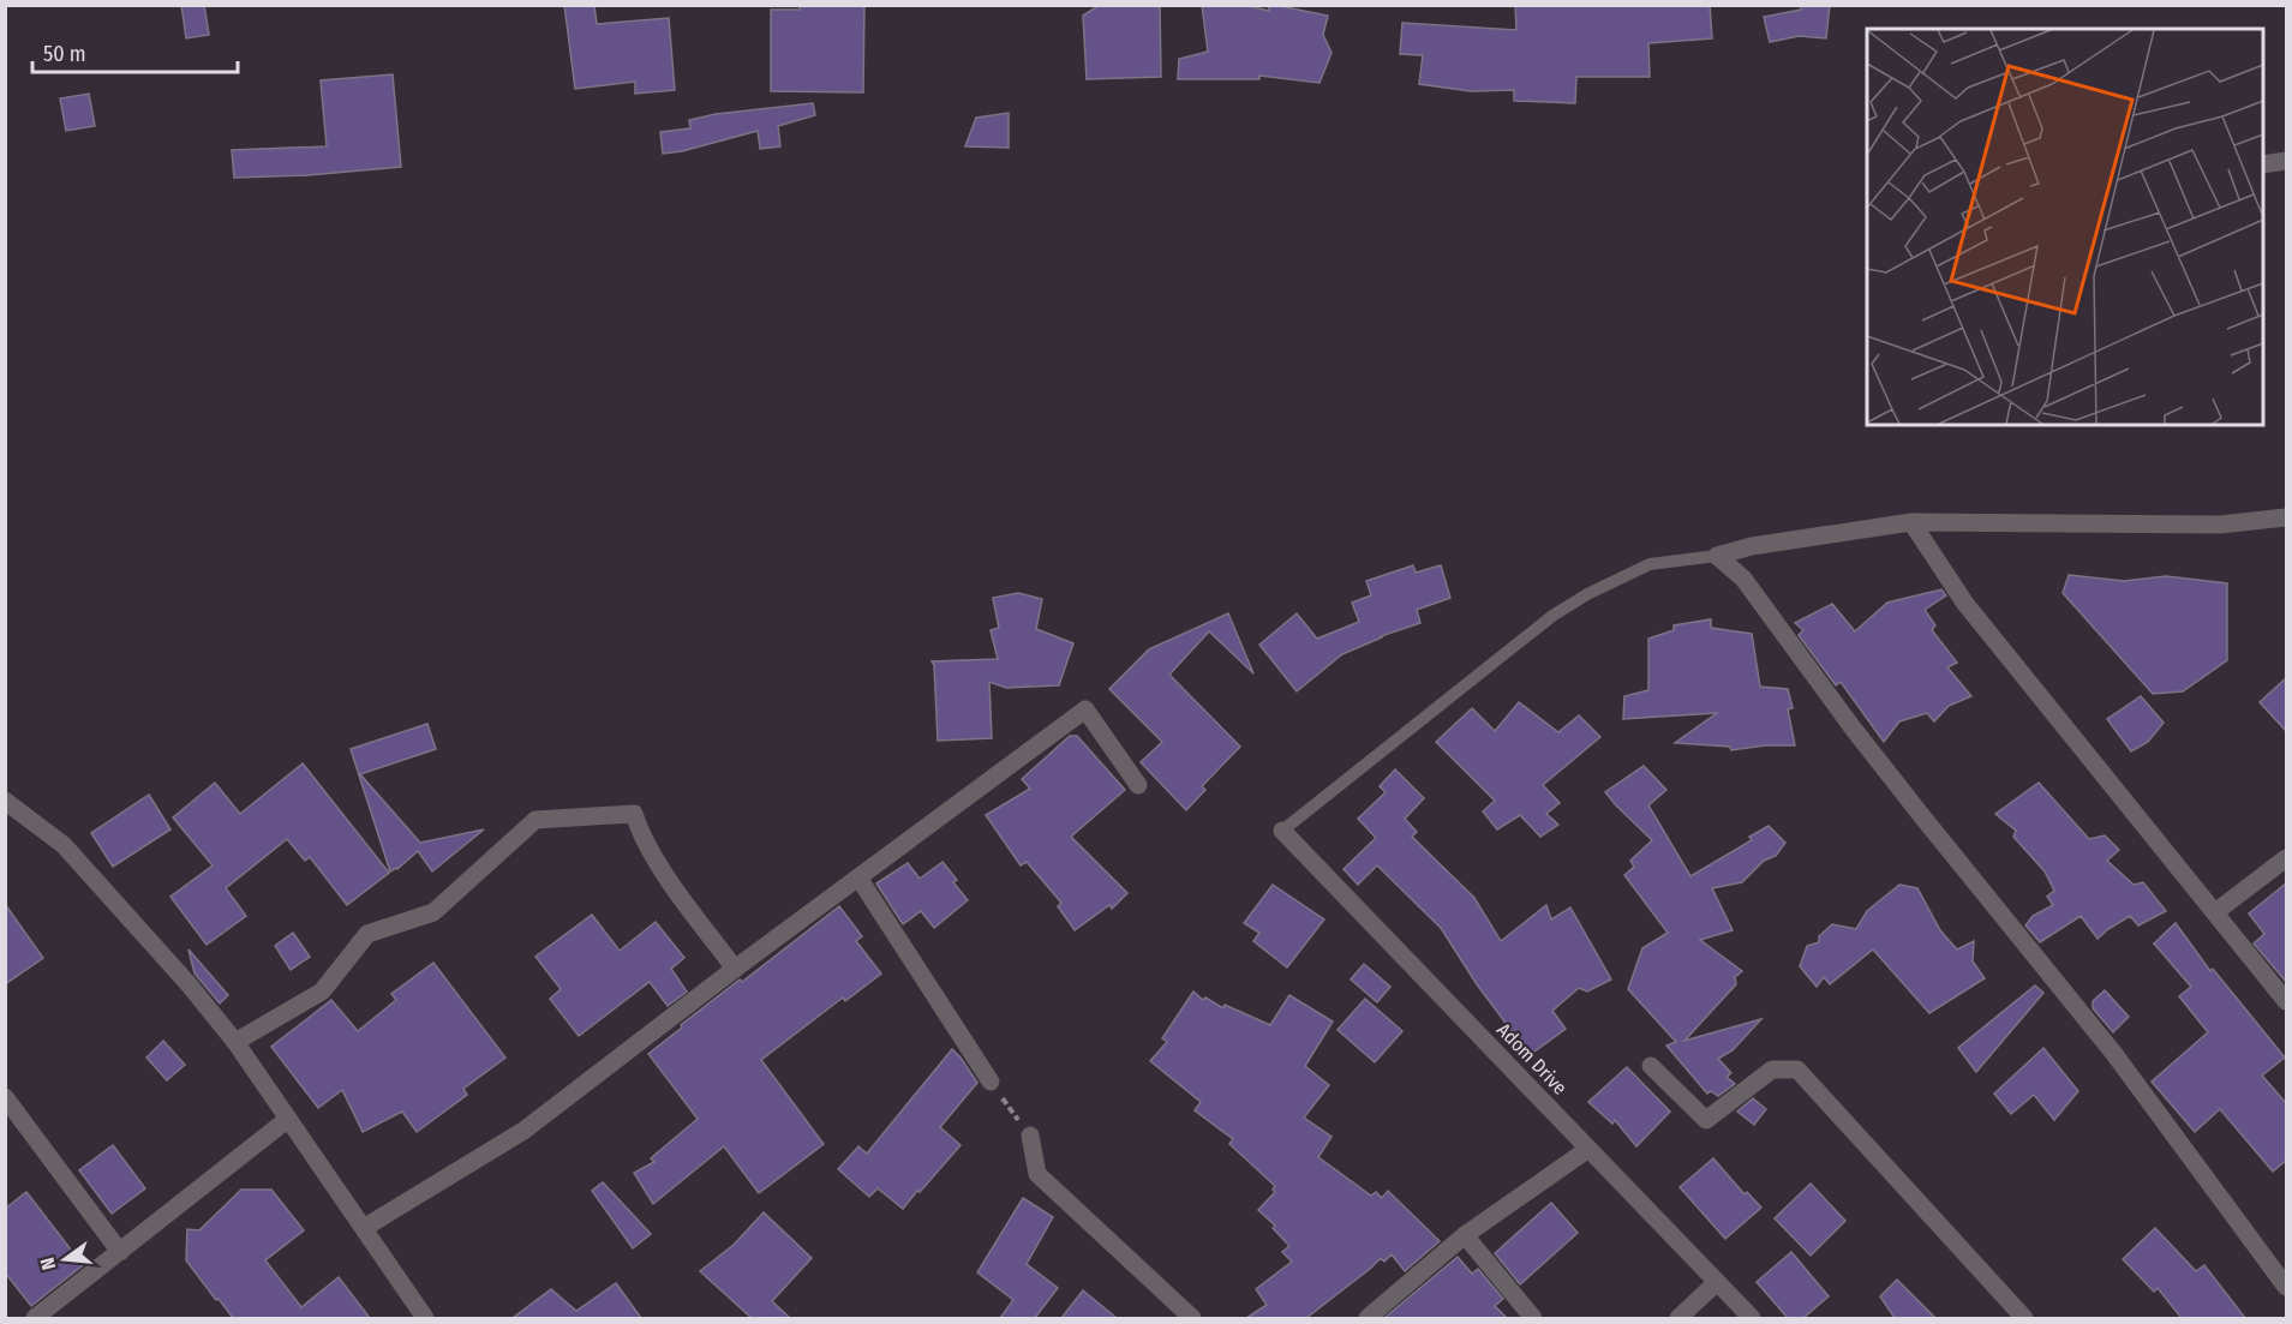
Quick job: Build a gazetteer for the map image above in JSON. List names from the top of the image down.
{
  "streets": {
    "street": ["Adom Drive"]
  },
  "scale_bar": "50 m",
  "north": "left"
}
